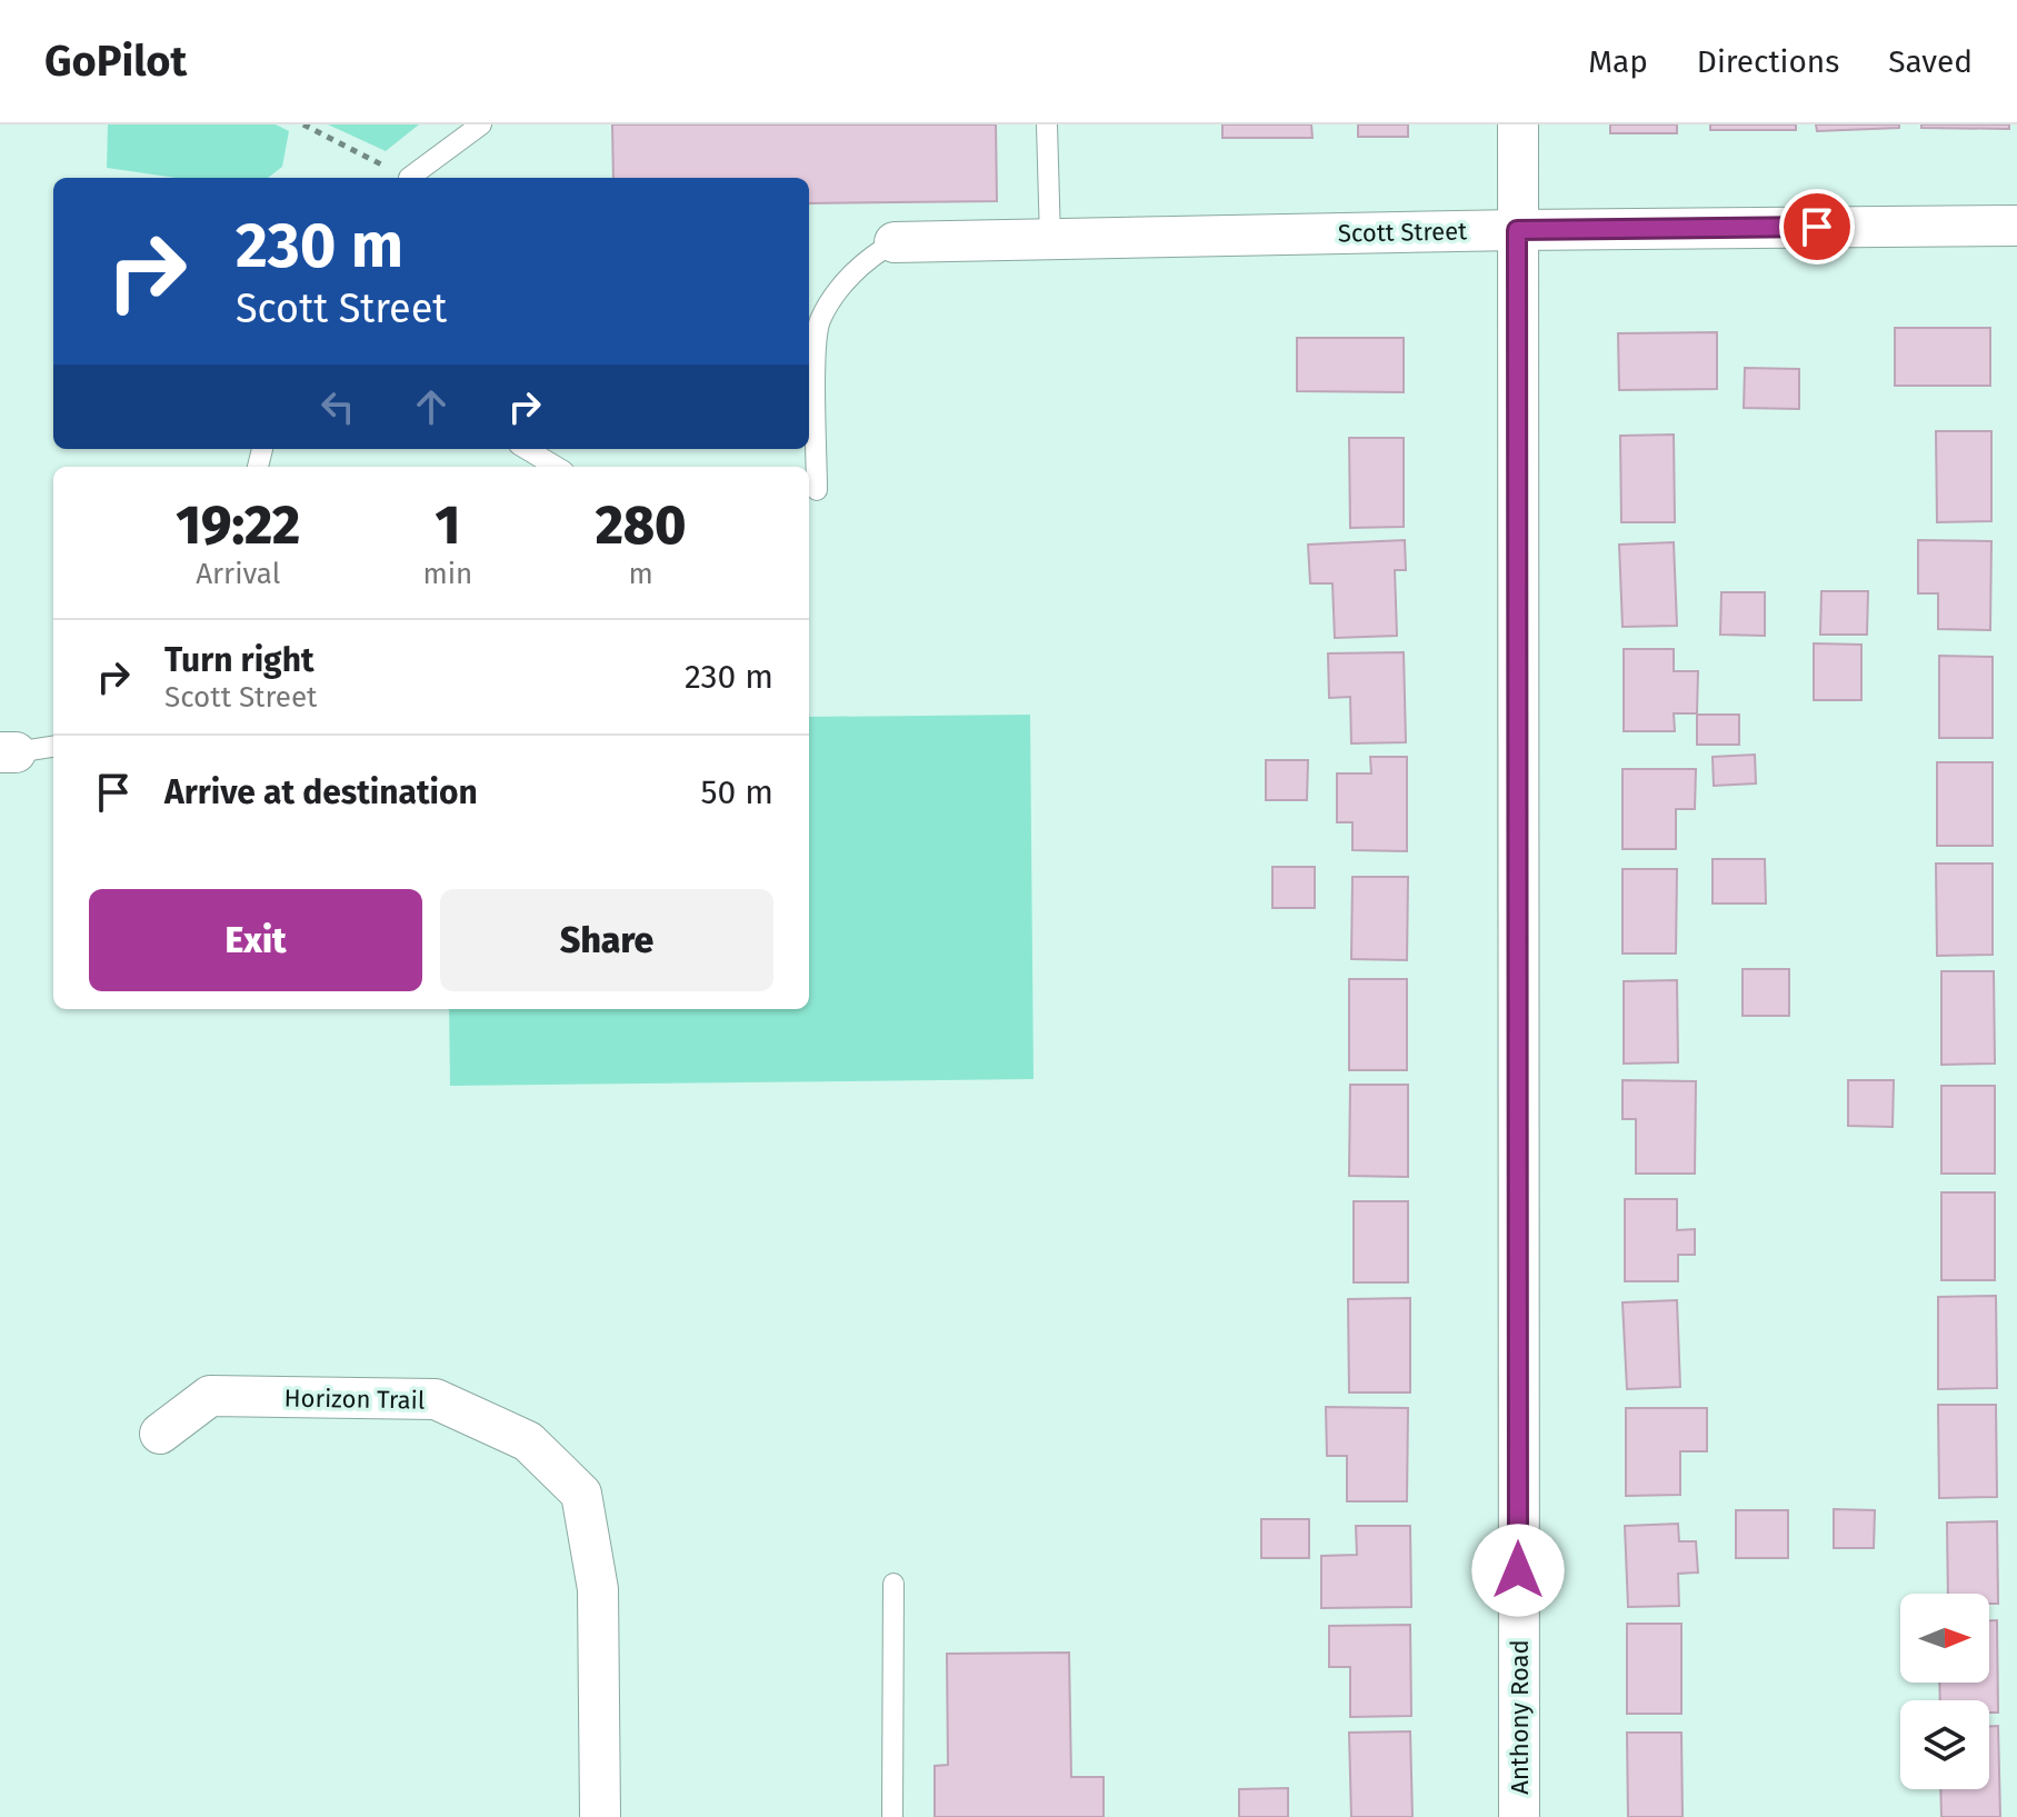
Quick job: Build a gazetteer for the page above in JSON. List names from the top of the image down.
{
  "streets": {
    "street": ["Scott Street", "Horizon Trail", "Anthony Road"]
  },
  "crossings": [
    ["Scott Street", "Anthony Road"]
  ],
  "north": "right",
  "page": {
    "header": "GoPilot",
    "nav": ["Map", "Directions", "Saved"],
    "turn": ["230 m", "Scott Street"],
    "eta": [
      "19:22",
      "Arrival",
      "1",
      "min",
      "280",
      "m"
    ],
    "list": [
      {
        "name": "Turn right",
        "note": "Scott Street",
        "value": "230 m"
      },
      {
        "name": "Arrive at destination",
        "value": "50 m"
      }
    ],
    "buttons": ["Exit", "Share"]
  }
}
